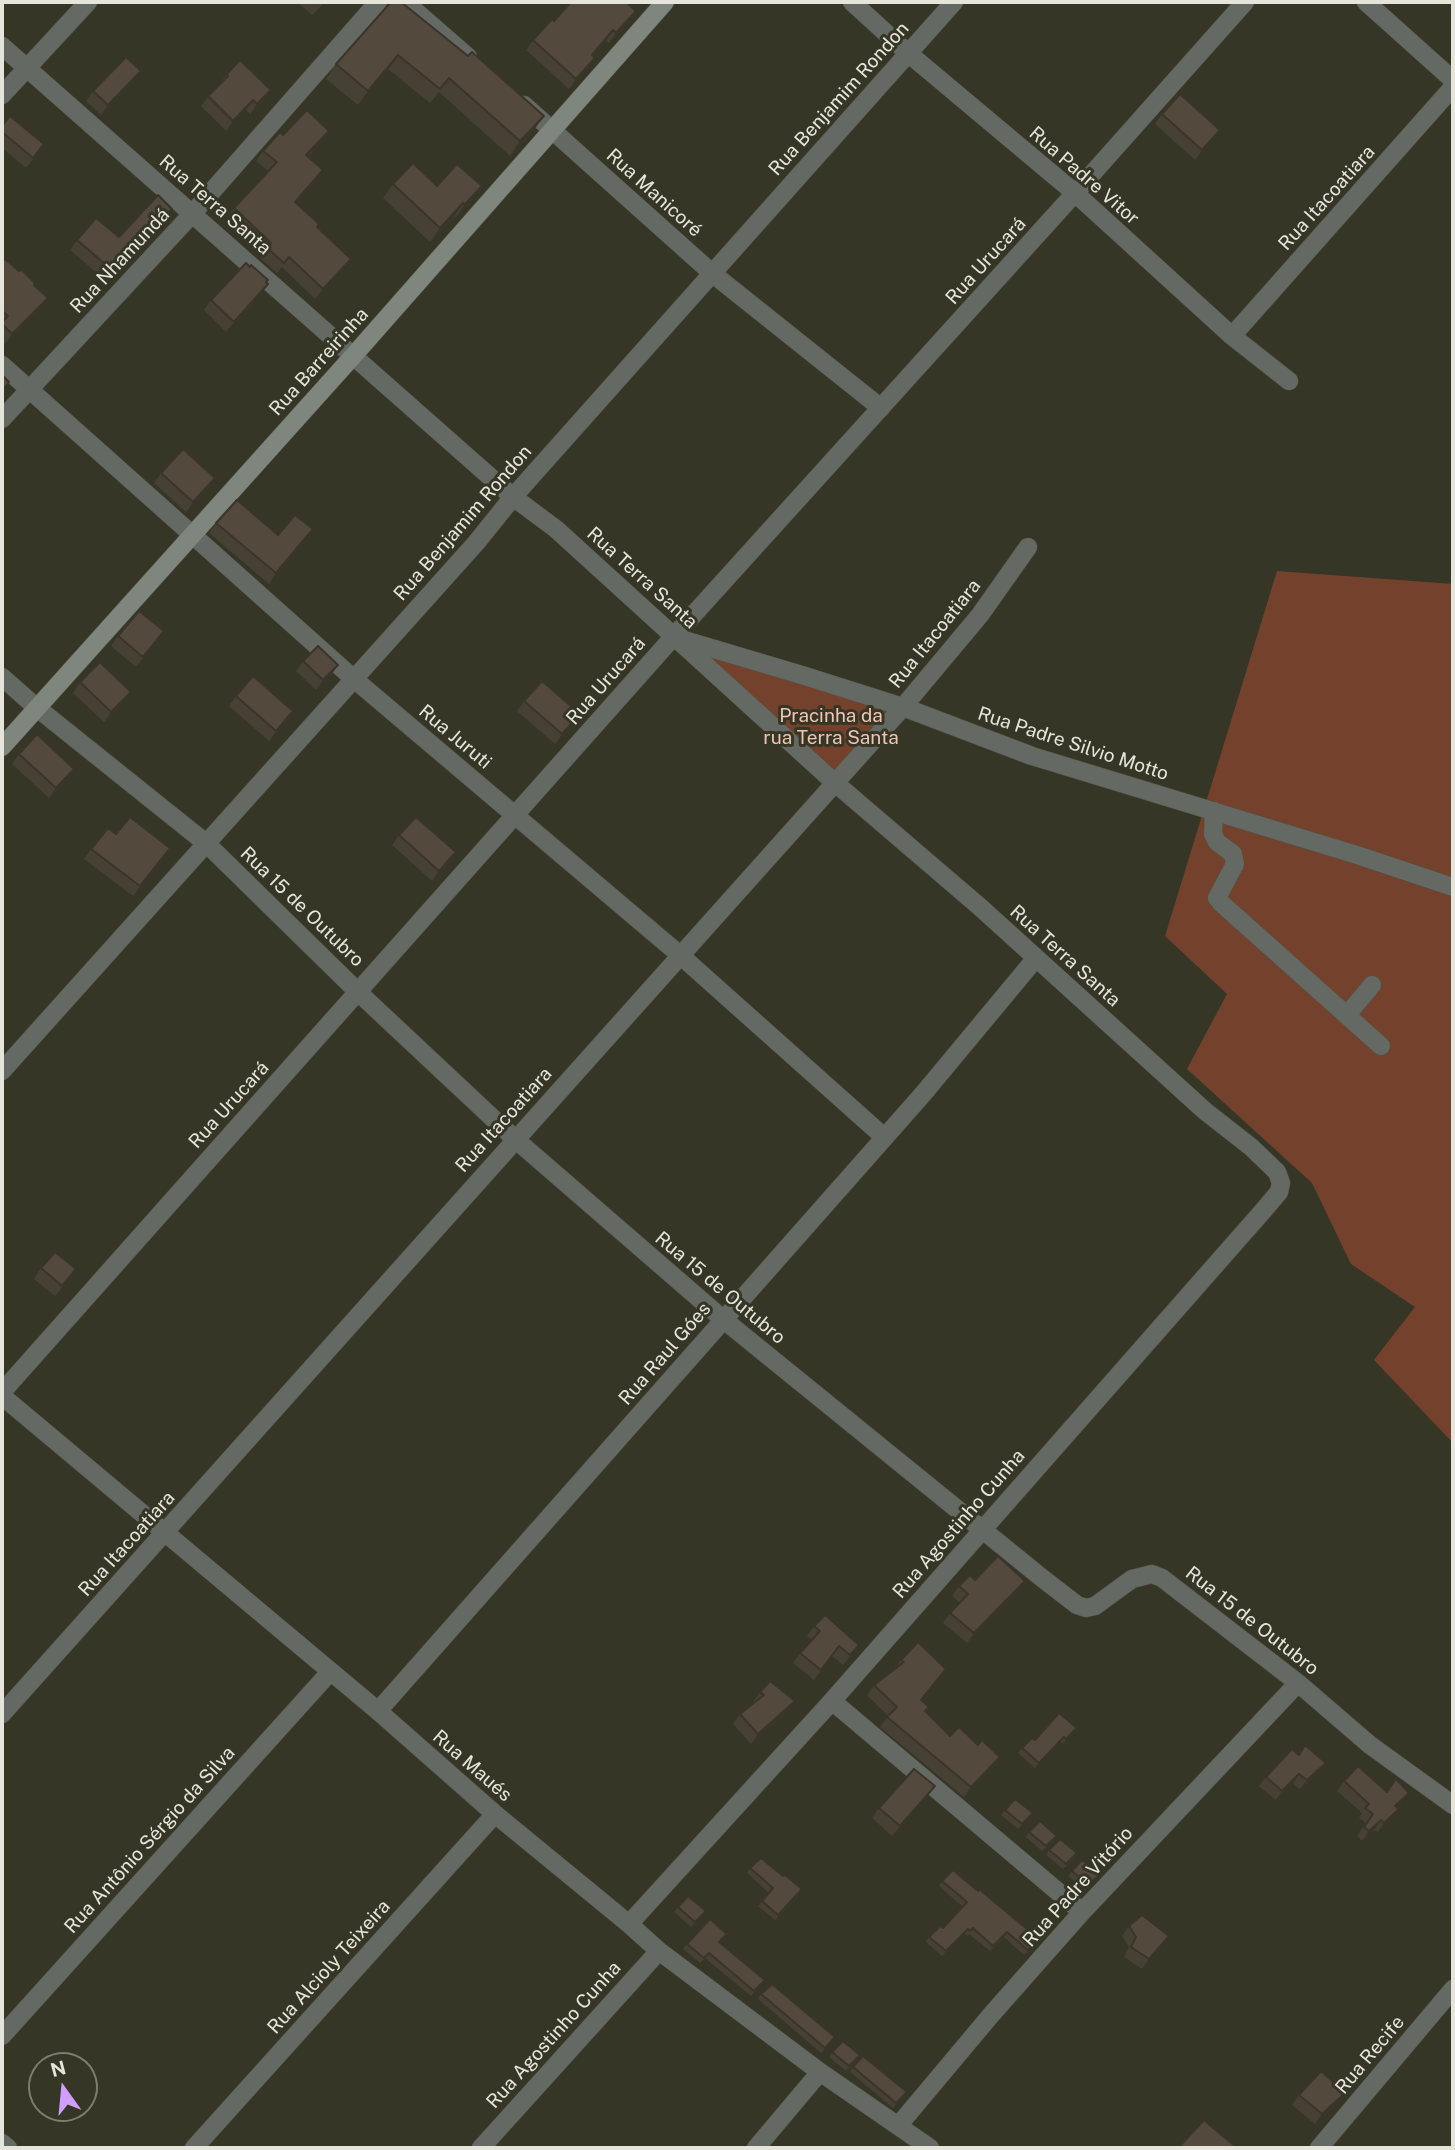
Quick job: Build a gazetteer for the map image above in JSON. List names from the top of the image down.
{
  "streets": {
    "street": [
      "Rua Benjamim Rondon",
      "Rua Padre Vitor",
      "Rua Manicoré",
      "Rua Itacoatiara",
      "Rua Terra Santa",
      "Rua Nhamundá",
      "Rua Urucará",
      "Rua Barreirinha",
      "Rua Juruti",
      "Rua Padre Silvio Motto",
      "Rua 15 de Outubro",
      "Rua Raul Góes",
      "Rua Agostinho Cunha",
      "Rua Maués",
      "Rua Antônio Sérgio da Silva",
      "Rua Padre Vitório",
      "Rua Alcioly Teixeira",
      "Rua Recife"
    ]
  },
  "crossings": [
    ["Rua Benjamim Rondon", "Rua Padre Vitor"],
    ["Rua Benjamim Rondon", "Rua Manicoré"],
    ["Rua Benjamim Rondon", "Rua Terra Santa"],
    ["Rua Benjamim Rondon", "Rua Juruti"],
    ["Rua Benjamim Rondon", "Rua 15 de Outubro"],
    ["Rua Padre Vitor", "Rua Itacoatiara"],
    ["Rua Padre Vitor", "Rua Urucará"],
    ["Rua Manicoré", "Rua Urucará"],
    ["Rua Manicoré", "Rua Barreirinha"],
    ["Rua Itacoatiara", "Rua Terra Santa"],
    ["Rua Itacoatiara", "Rua Juruti"],
    ["Rua Itacoatiara", "Rua Padre Silvio Motto"],
    ["Rua Itacoatiara", "Rua 15 de Outubro"],
    ["Rua Itacoatiara", "Rua Maués"],
    ["Rua Terra Santa", "Rua Nhamundá"],
    ["Rua Terra Santa", "Rua Urucará"],
    ["Rua Terra Santa", "Rua Barreirinha"],
    ["Rua Terra Santa", "Rua Padre Silvio Motto"],
    ["Rua Terra Santa", "Rua Raul Góes"],
    ["Rua Terra Santa", "Rua Agostinho Cunha"],
    ["Rua Nhamundá", "Rua Juruti"],
    ["Rua Urucará", "Rua Juruti"],
    ["Rua Urucará", "Rua Padre Silvio Motto"],
    ["Rua Urucará", "Rua 15 de Outubro"],
    ["Rua Urucará", "Rua Maués"],
    ["Rua Barreirinha", "Rua Juruti"],
    ["Rua Barreirinha", "Rua 15 de Outubro"],
    ["Rua Juruti", "Rua Raul Góes"],
    ["Rua 15 de Outubro", "Rua Raul Góes"],
    ["Rua 15 de Outubro", "Rua Agostinho Cunha"],
    ["Rua 15 de Outubro", "Rua Padre Vitório"],
    ["Rua Raul Góes", "Rua Maués"],
    ["Rua Agostinho Cunha", "Rua Maués"],
    ["Rua Maués", "Rua Antônio Sérgio da Silva"],
    ["Rua Maués", "Rua Padre Vitório"],
    ["Rua Maués", "Rua Alcioly Teixeira"]
  ],
  "parks": ["Pracinha da rua Terra Santa"],
  "north": "top"
}
